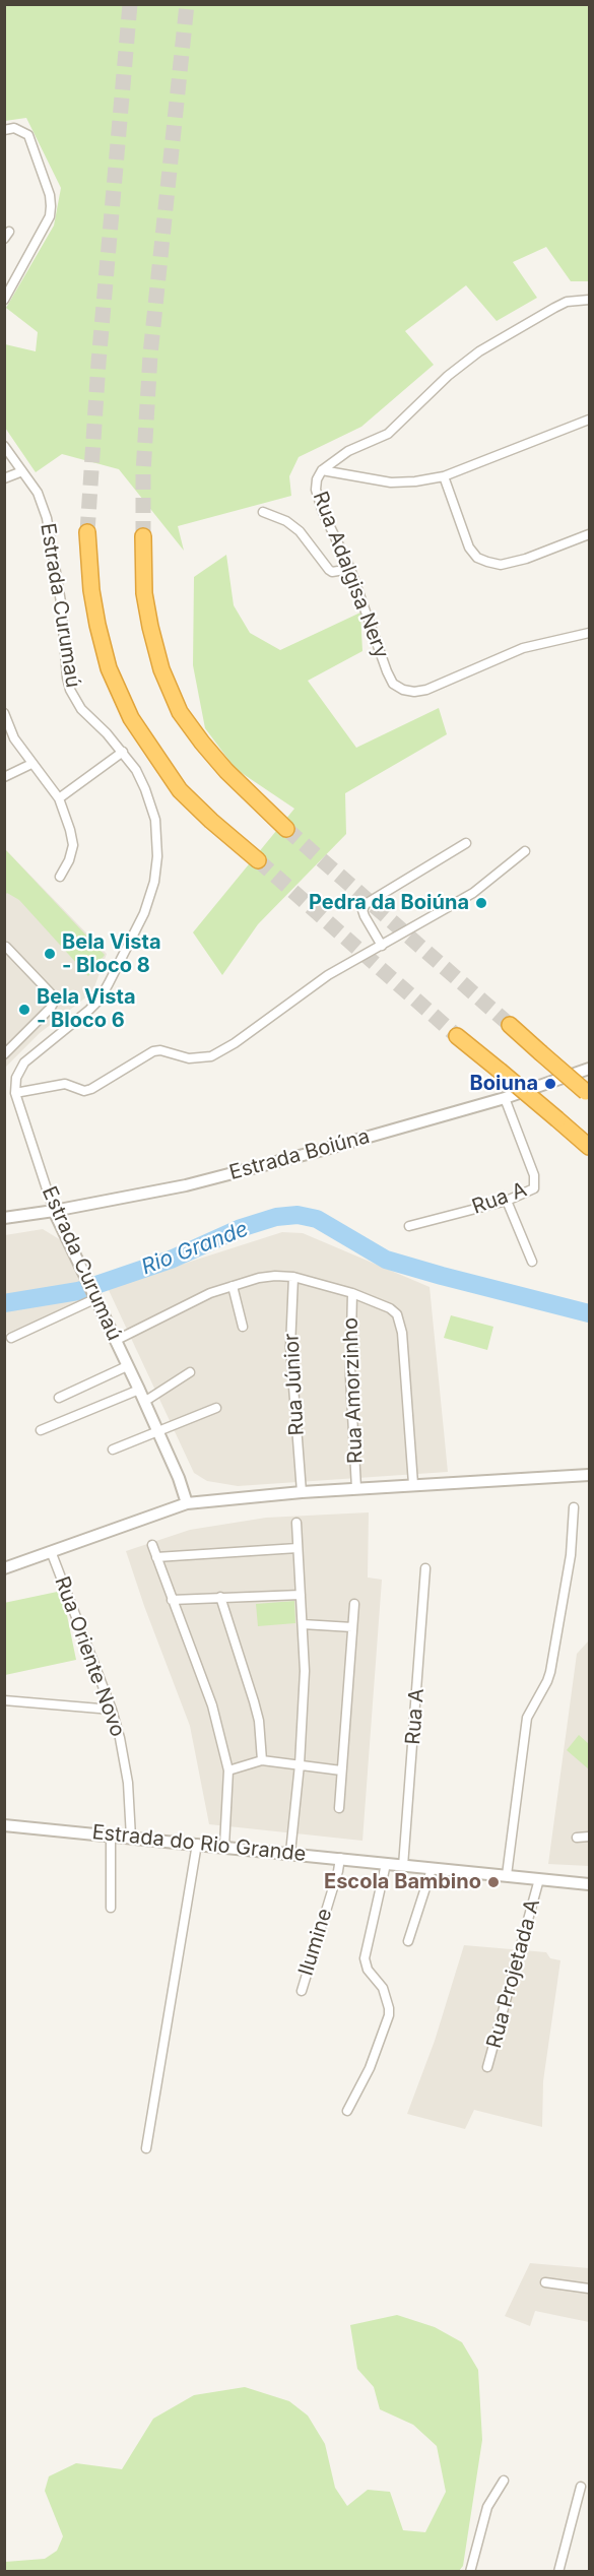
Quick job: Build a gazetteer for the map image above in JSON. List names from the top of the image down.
{
  "streets": {
    "street": [
      "Rua Adalgisa Nery",
      "Estrada Curumaú",
      "Estrada Boiúna",
      "Rua A",
      "Rua Júnior",
      "Rua Amorzinho",
      "Rua Oriente Novo",
      "Estrada do Rio Grande",
      "Ilumine",
      "Rua Projetada A"
    ]
  },
  "crossings": [
    ["Estrada Curumaú", "Estrada Boiúna"],
    ["Estrada Boiúna", "Rua A"],
    ["Rua A", "Estrada do Rio Grande"],
    ["Rua Oriente Novo", "Estrada do Rio Grande"],
    ["Estrada do Rio Grande", "Ilumine"],
    ["Estrada do Rio Grande", "Rua Projetada A"]
  ],
  "water": ["Rio Grande"],
  "places": [
    "Pedra da Boiúna",
    "Bela Vista - Bloco 8",
    "Bela Vista - Bloco 6",
    "Boiuna",
    "Escola Bambino"
  ]
}
